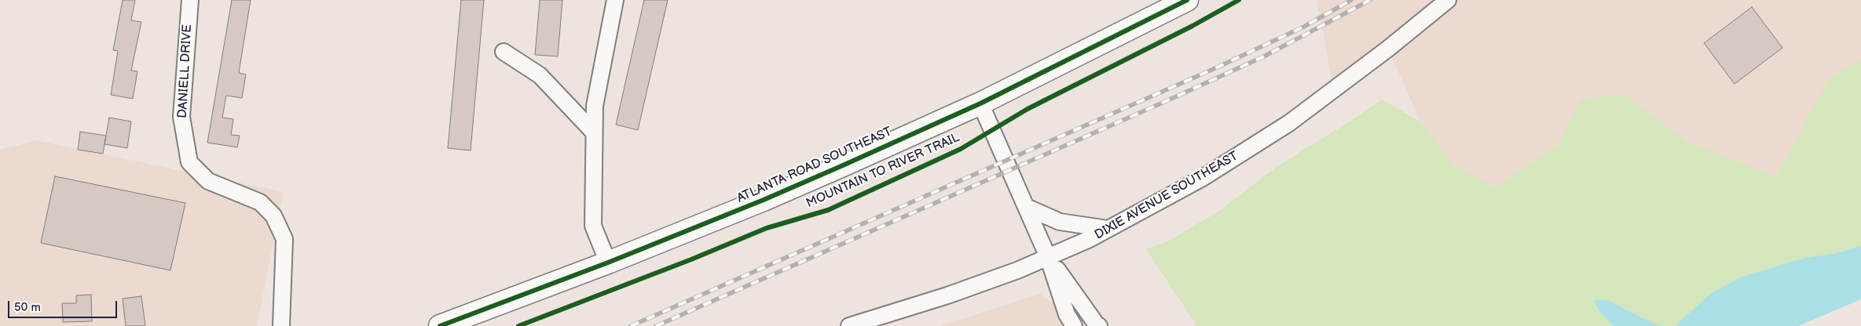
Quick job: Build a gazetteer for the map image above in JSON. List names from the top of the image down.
{
  "streets": {
    "main road": ["ATLANTA ROAD SOUTHEAST"],
    "street": ["DANIELL DRIVE", "DIXIE AVENUE SOUTHEAST"],
    "cycle path": ["MOUNTAIN TO RIVER TRAIL"]
  },
  "scale_bar": "50 m"
}
